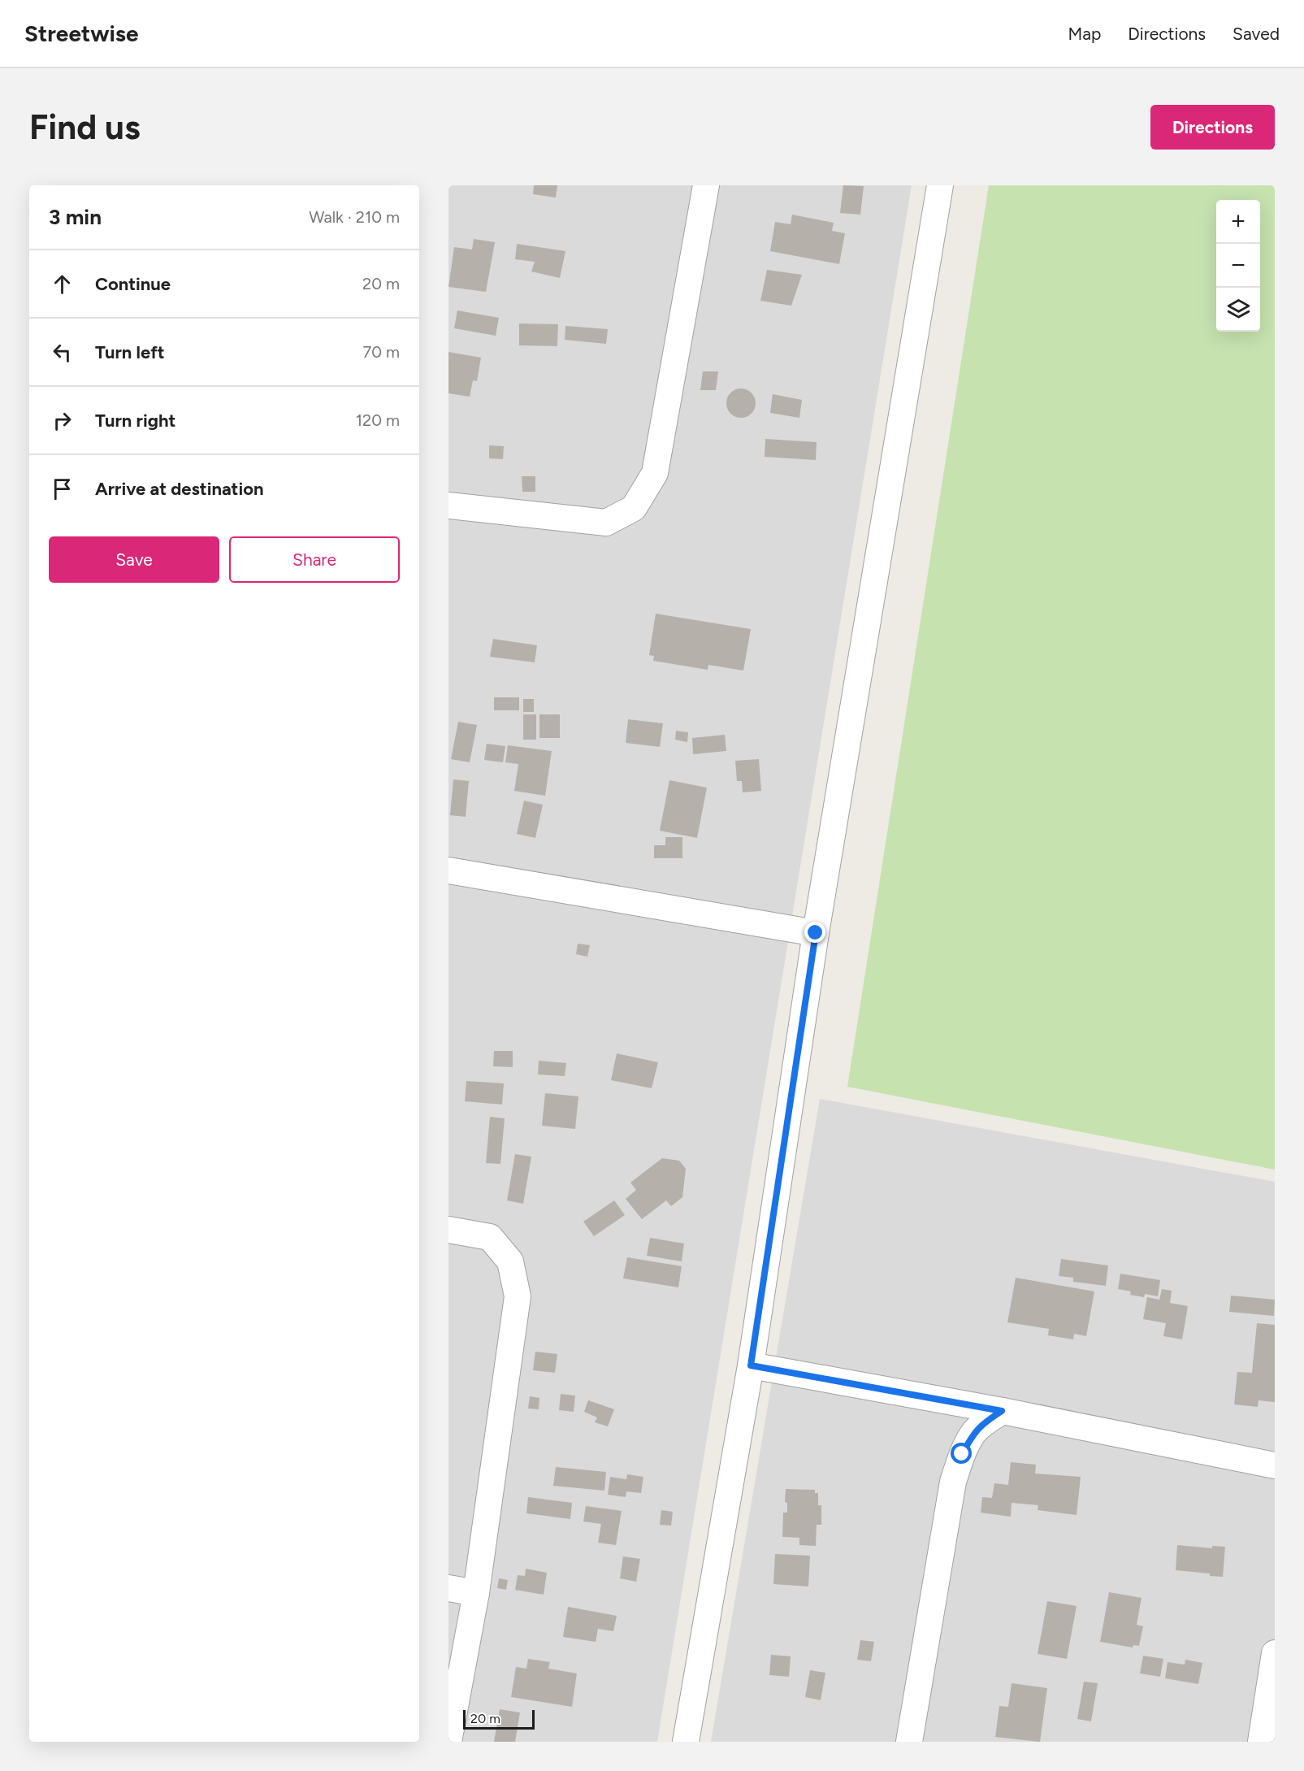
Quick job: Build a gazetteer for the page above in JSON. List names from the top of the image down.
{
  "scale_bar": "20 m",
  "page": {
    "header": "Streetwise",
    "nav": ["Map", "Directions", "Saved"],
    "buttons": [
      "Directions",
      ["Save", "Share"]
    ],
    "title": "Find us",
    "heading": ["3 min", "Walk · 210 m"],
    "map_buttons": ["+", "−"],
    "list": [
      ["Continue", "20 m"],
      ["Turn left", "70 m"],
      ["Turn right", "120 m"],
      "Arrive at destination"
    ],
    "scale": "20 m"
  }
}
